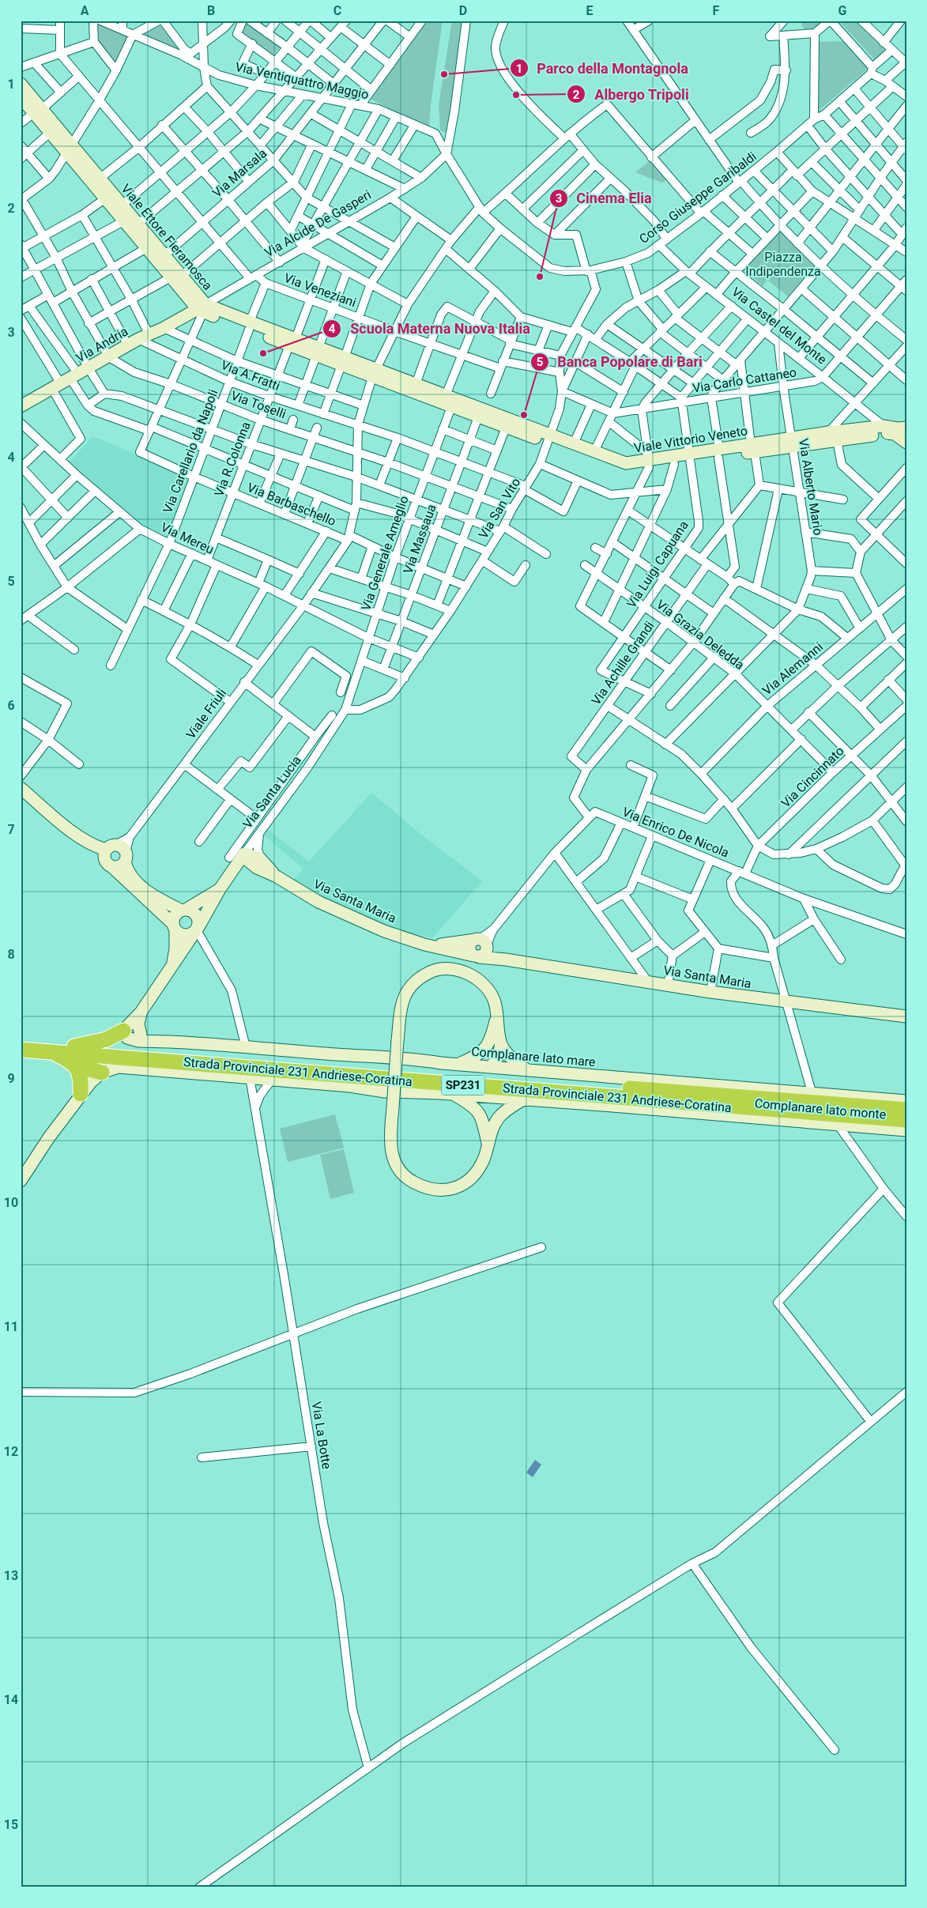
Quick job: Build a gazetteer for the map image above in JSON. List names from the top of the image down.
{
  "streets": {
    "highway": ["Strada Provinciale 231 Andriese-Coratina", "SP231"],
    "main road": [
      "Viale Ettore Fieramosca",
      "Via Castel del Monte",
      "Via Andria",
      "Viale Vittorio Veneto",
      "Via Santa Lucia",
      "Via Santa Maria",
      "Complanare lato mare",
      "Complanare lato monte"
    ],
    "street": [
      "Via Ventiquattro Maggio",
      "Via Marsala",
      "Corso Giuseppe Garibaldi",
      "Via Alcide De Gasperi",
      "Via Veneziani",
      "Via A.Fratti",
      "Via Carlo Cattaneo",
      "Via Toselli",
      "Via Carellario da Napoli",
      "Via R.Colonna",
      "Via Alberto Mario",
      "Via Barbaschello",
      "Via San Vito",
      "Via Mereu",
      "Via Massaua",
      "Via Generale Ameglio",
      "Via Luigi Capuana",
      "Via Grazia Deledda",
      "Via Achille Grandi",
      "Via Alemanni",
      "Viale Friuli",
      "Via Cincinnato",
      "Via Enrico De Nicola",
      "Via La Botte"
    ]
  },
  "crossings": [
    ["Via Ventiquattro Maggio", "Via Marsala"],
    ["Via Ventiquattro Maggio", "Corso Giuseppe Garibaldi"],
    ["Via Ventiquattro Maggio", "Via Alcide De Gasperi"],
    ["Via Marsala", "Viale Ettore Fieramosca"],
    ["Via Marsala", "Via Veneziani"],
    ["Corso Giuseppe Garibaldi", "Via Alcide De Gasperi"],
    ["Corso Giuseppe Garibaldi", "Via Castel del Monte"],
    ["Corso Giuseppe Garibaldi", "Via San Vito"],
    ["Via Alcide De Gasperi", "Viale Ettore Fieramosca"],
    ["Via Alcide De Gasperi", "Via Veneziani"],
    ["Via Alcide De Gasperi", "Via Andria"],
    ["Viale Ettore Fieramosca", "Via Andria"],
    ["Viale Ettore Fieramosca", "Viale Vittorio Veneto"],
    ["Viale Ettore Fieramosca", "Via Carellario da Napoli"],
    ["Viale Ettore Fieramosca", "Via R.Colonna"],
    ["Via Veneziani", "Via Carellario da Napoli"],
    ["Via Veneziani", "Via R.Colonna"],
    ["Via Veneziani", "Via San Vito"],
    ["Via Castel del Monte", "Via Carlo Cattaneo"],
    ["Via Castel del Monte", "Viale Vittorio Veneto"],
    ["Via Castel del Monte", "Via Alberto Mario"],
    ["Via Andria", "Via A.Fratti"],
    ["Via Andria", "Via Toselli"],
    ["Via A.Fratti", "Via Carellario da Napoli"],
    ["Via A.Fratti", "Via R.Colonna"],
    ["Via A.Fratti", "Via San Vito"],
    ["Via A.Fratti", "Via Massaua"],
    ["Via A.Fratti", "Via Generale Ameglio"],
    ["Via Carlo Cattaneo", "Via Alberto Mario"],
    ["Via Carlo Cattaneo", "Via Luigi Capuana"],
    ["Via Toselli", "Via Carellario da Napoli"],
    ["Via Toselli", "Via R.Colonna"],
    ["Via Toselli", "Via San Vito"],
    ["Via Toselli", "Via Massaua"],
    ["Via Toselli", "Via Generale Ameglio"],
    ["Viale Vittorio Veneto", "Via Alberto Mario"],
    ["Viale Vittorio Veneto", "Via San Vito"],
    ["Viale Vittorio Veneto", "Via Massaua"],
    ["Viale Vittorio Veneto", "Via Generale Ameglio"],
    ["Viale Vittorio Veneto", "Via Luigi Capuana"],
    ["Via Carellario da Napoli", "Via Barbaschello"],
    ["Via Carellario da Napoli", "Via Mereu"],
    ["Via R.Colonna", "Via Barbaschello"],
    ["Via R.Colonna", "Via Mereu"],
    ["Via Alberto Mario", "Via Grazia Deledda"],
    ["Via Barbaschello", "Via San Vito"],
    ["Via Barbaschello", "Via Massaua"],
    ["Via Barbaschello", "Via Generale Ameglio"],
    ["Via Barbaschello", "Viale Friuli"],
    ["Via San Vito", "Via Mereu"],
    ["Via San Vito", "Via Generale Ameglio"],
    ["Via San Vito", "Via Santa Lucia"],
    ["Via Mereu", "Via Massaua"],
    ["Via Mereu", "Via Generale Ameglio"],
    ["Via Mereu", "Viale Friuli"],
    ["Via Generale Ameglio", "Via Santa Lucia"],
    ["Via Luigi Capuana", "Via Grazia Deledda"],
    ["Via Luigi Capuana", "Via Achille Grandi"],
    ["Via Grazia Deledda", "Via Achille Grandi"],
    ["Via Grazia Deledda", "Via Alemanni"],
    ["Via Grazia Deledda", "Via Cincinnato"],
    ["Via Cincinnato", "Via Enrico De Nicola"],
    ["Via Santa Lucia", "Via Santa Maria"],
    ["Via Santa Lucia", "Complanare lato mare"],
    ["Complanare lato monte", "Via La Botte"]
  ],
  "parks": ["Piazza Indipendenza"],
  "places": [
    "Parco della Montagnola",
    "Albergo Tripoli",
    "Cinema Elia",
    "Scuola Materna Nuova Italia",
    "Banca Popolare di Bari"
  ],
  "grid": {
    "columns": [
      "A",
      "B",
      "C",
      "D",
      "E",
      "F",
      "G"
    ],
    "rows": [
      "1",
      "2",
      "3",
      "4",
      "5",
      "6",
      "7",
      "8",
      "9",
      "10",
      "11",
      "12",
      "13",
      "14",
      "15"
    ]
  }
}
